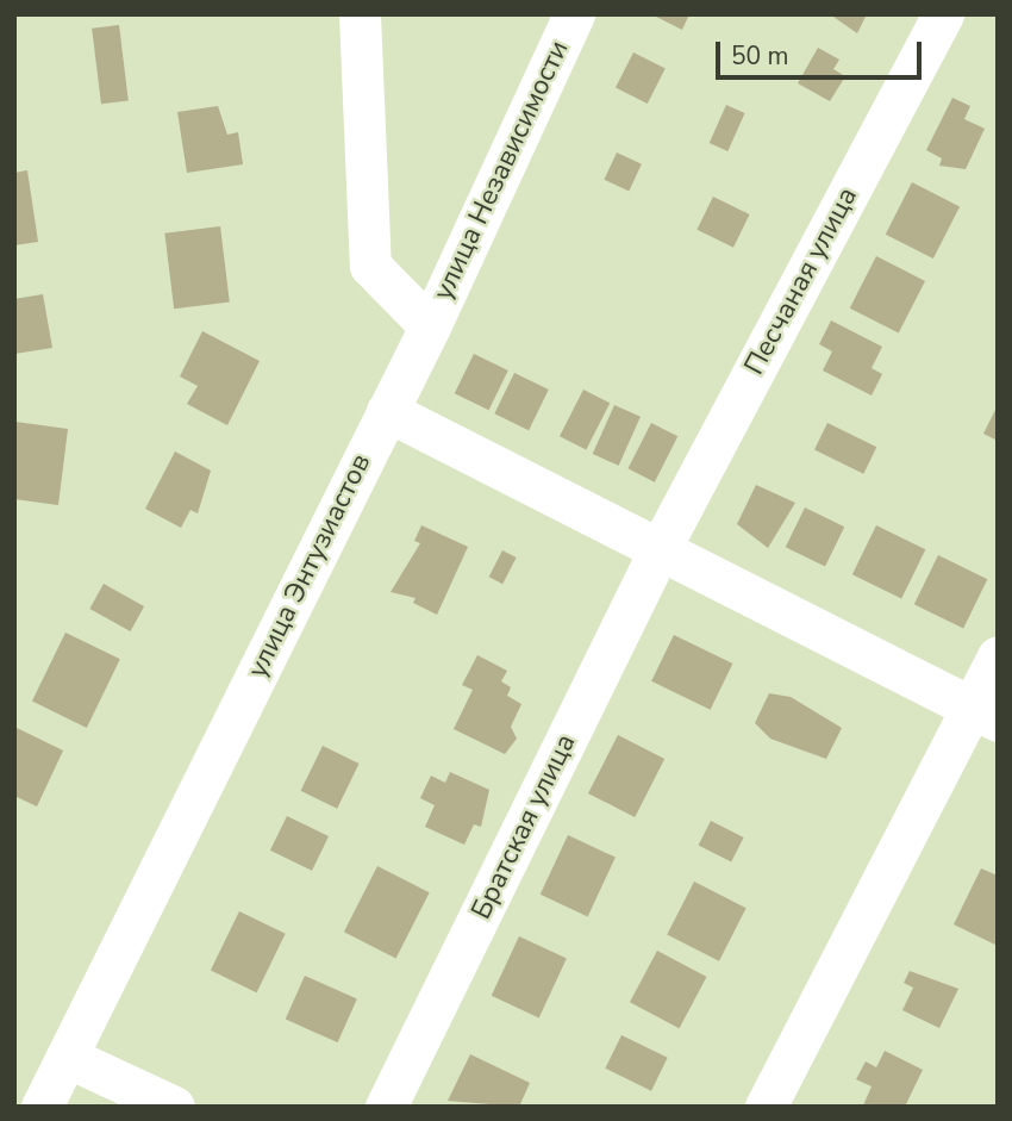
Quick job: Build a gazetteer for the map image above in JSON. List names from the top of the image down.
{
  "streets": {
    "street": [
      "улица Независимости",
      "Песчаная улица",
      "улица Энтузиастов",
      "Братская улица"
    ]
  },
  "crossings": [
    ["улица Независимости", "улица Энтузиастов"],
    ["Песчаная улица", "Братская улица"]
  ],
  "scale_bar": "50 m"
}
